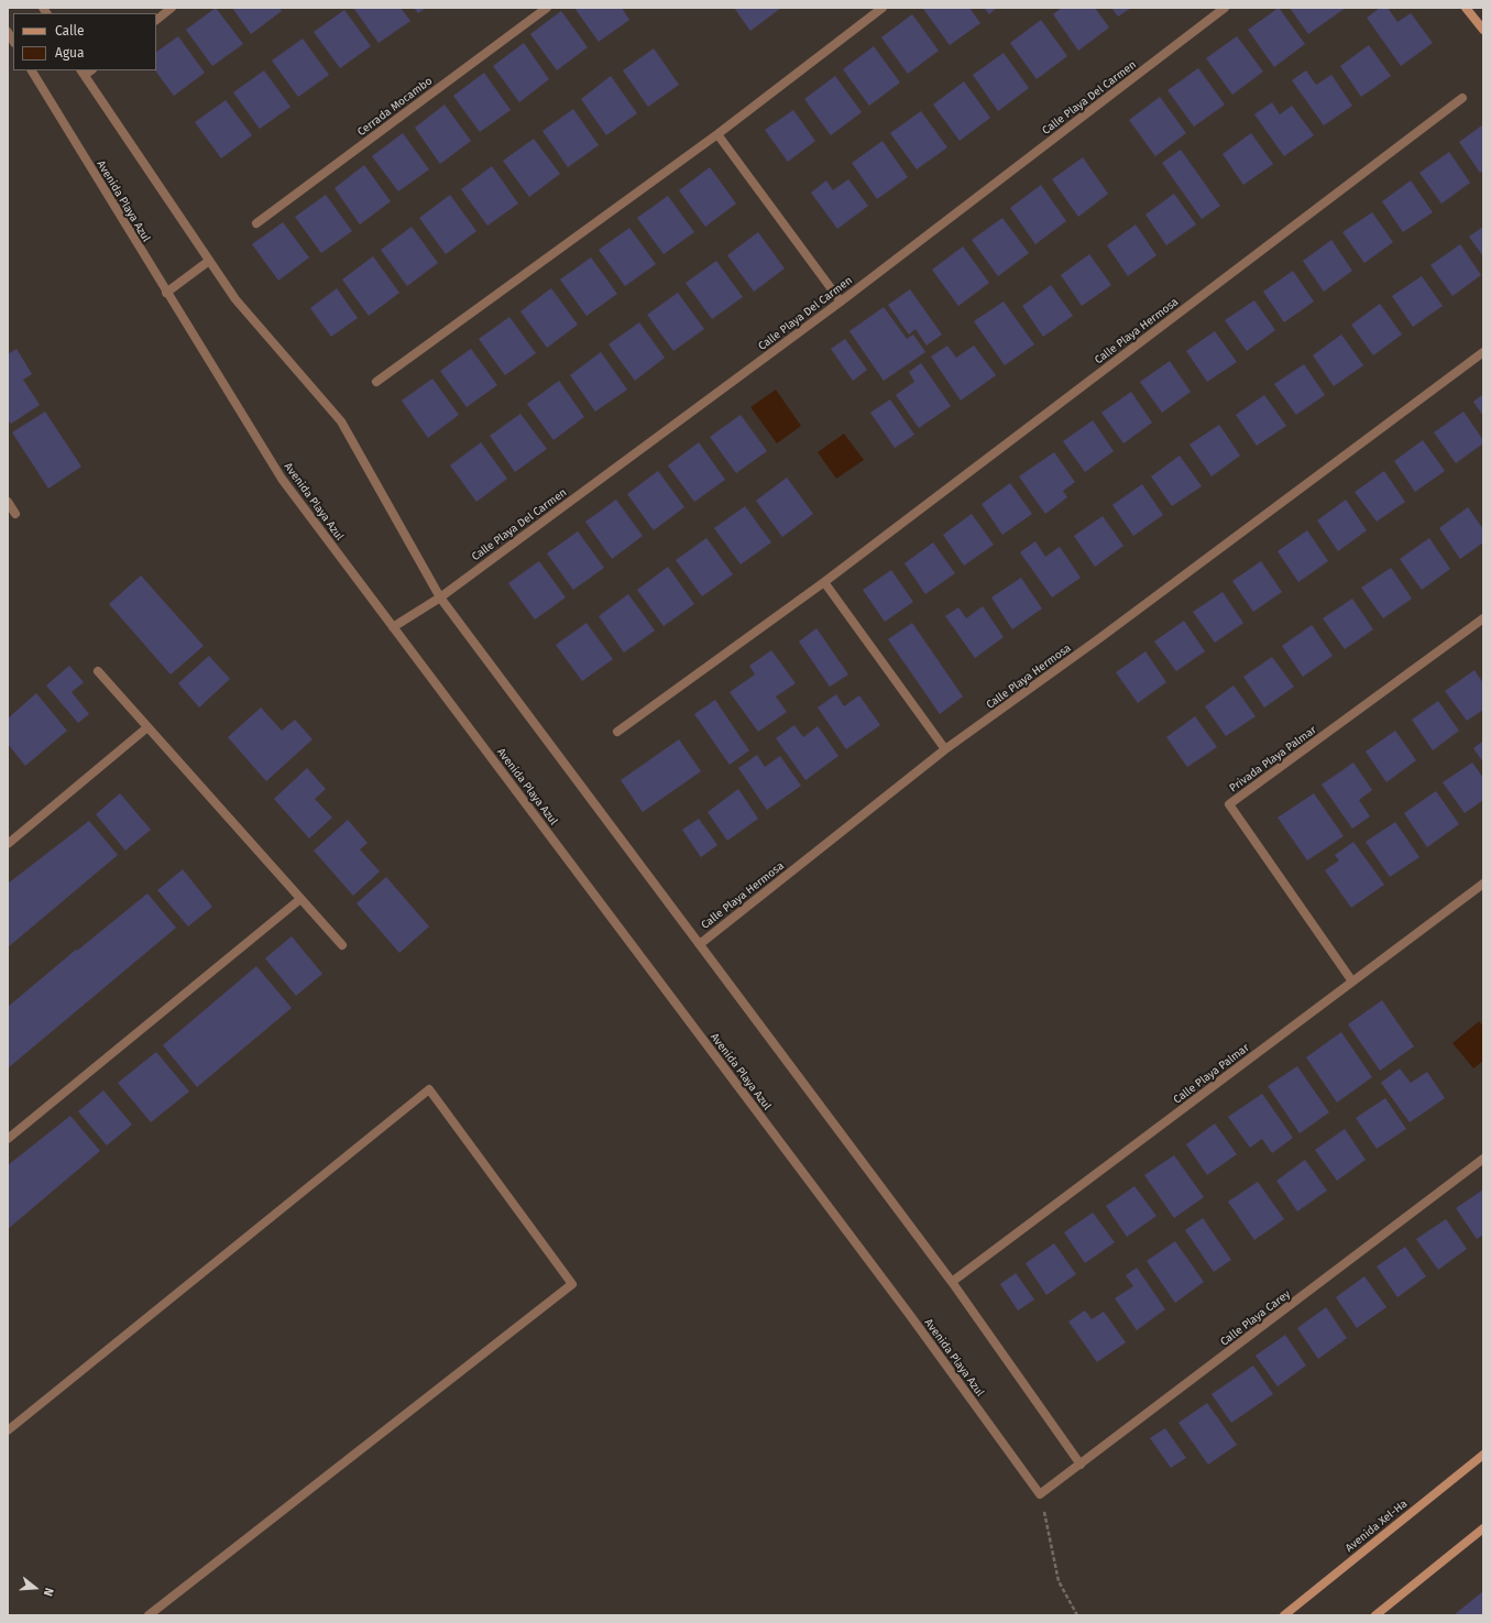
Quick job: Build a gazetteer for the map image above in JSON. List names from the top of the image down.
{
  "streets": {
    "street": [
      "Calle Playa Del Carmen",
      "Cerrada Mocambo",
      "Avenida Playa Azul",
      "Calle Playa Hermosa",
      "Privada Playa Palmar",
      "Calle Playa Palmar",
      "Calle Playa Carey",
      "Avenida Xel-Ha"
    ]
  },
  "crossings": [
    ["Calle Playa Del Carmen", "Avenida Playa Azul"],
    ["Avenida Playa Azul", "Calle Playa Carey"],
    ["Privada Playa Palmar", "Calle Playa Palmar"]
  ],
  "legend": ["Calle", "Agua"],
  "north": "right"
}
